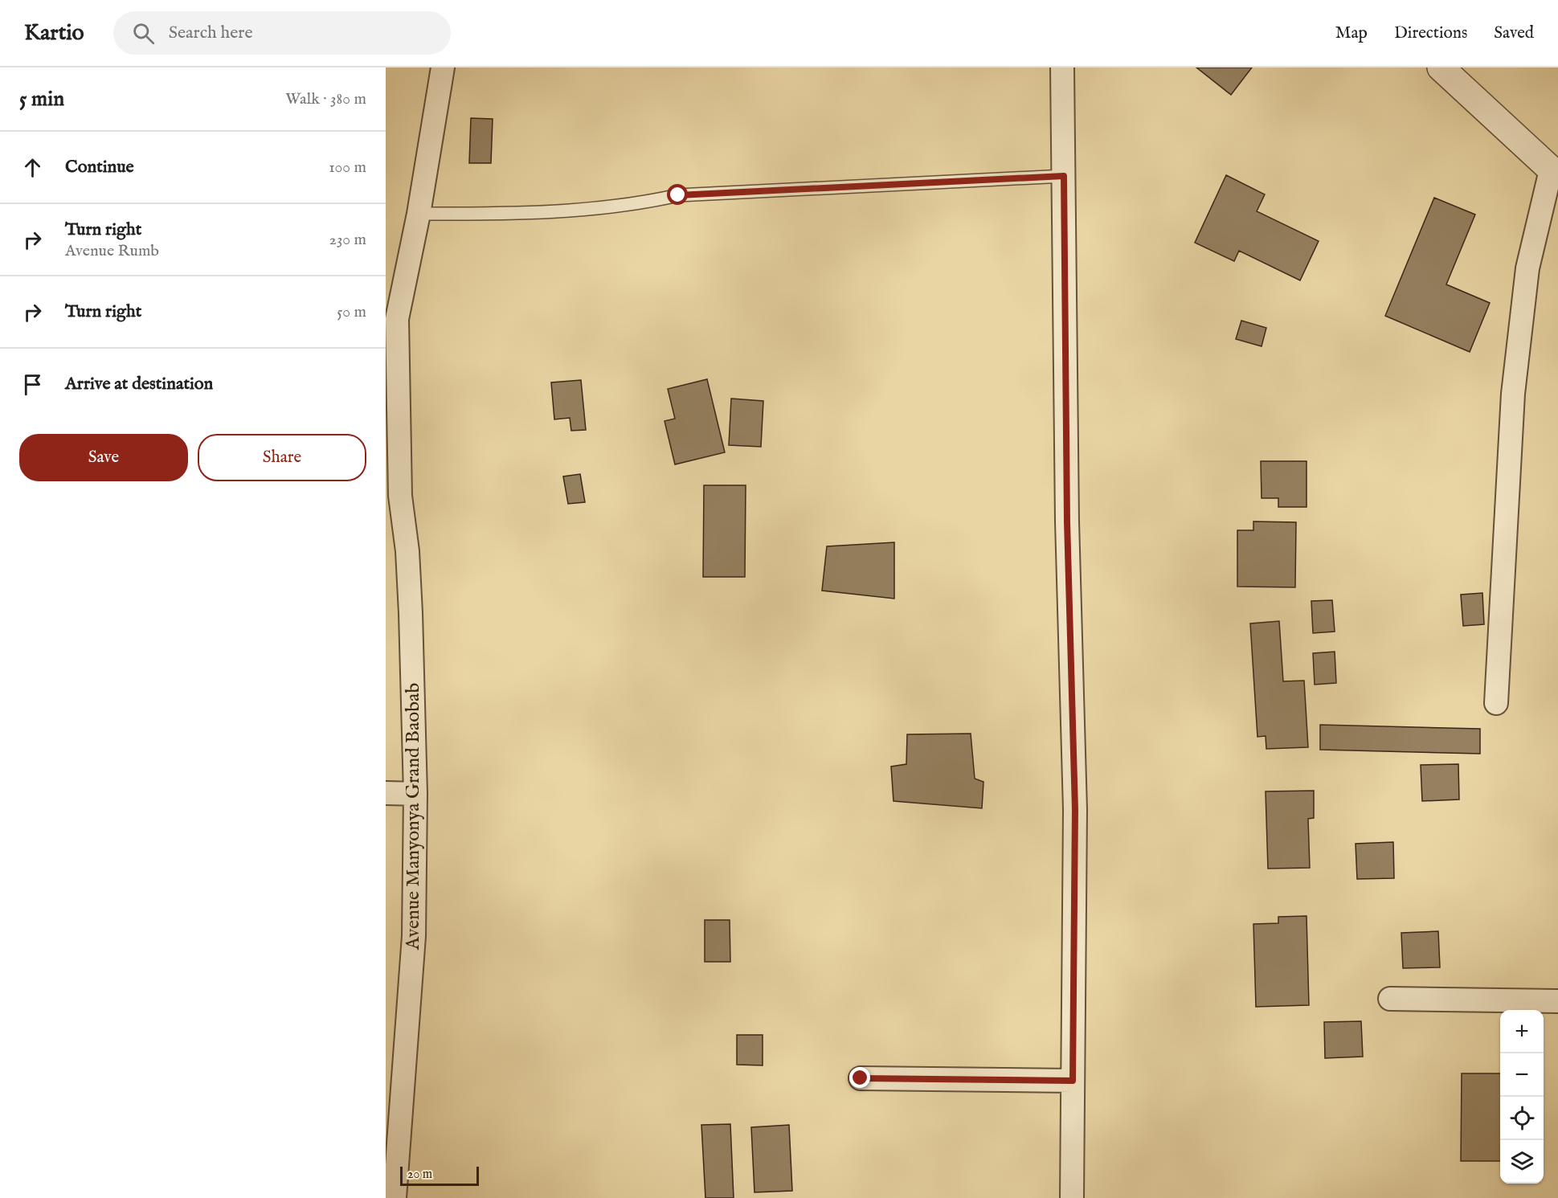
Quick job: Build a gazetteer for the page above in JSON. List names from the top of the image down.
{
  "streets": {
    "street": ["Avenue Manyonya Grand Baobab"]
  },
  "scale_bar": "20 m",
  "page": {
    "header": "Kartio",
    "search": "Search here",
    "nav": ["Map", "Directions", "Saved"],
    "heading": ["5 min", "Walk · 380 m"],
    "list": [
      ["Continue", "100 m"],
      ["Turn right", "Avenue Rumb", "230 m"],
      ["Turn right", "50 m"],
      "Arrive at destination"
    ],
    "buttons": ["Save", "Share"],
    "map_buttons": ["+", "−"],
    "scale": "20 m"
  }
}
